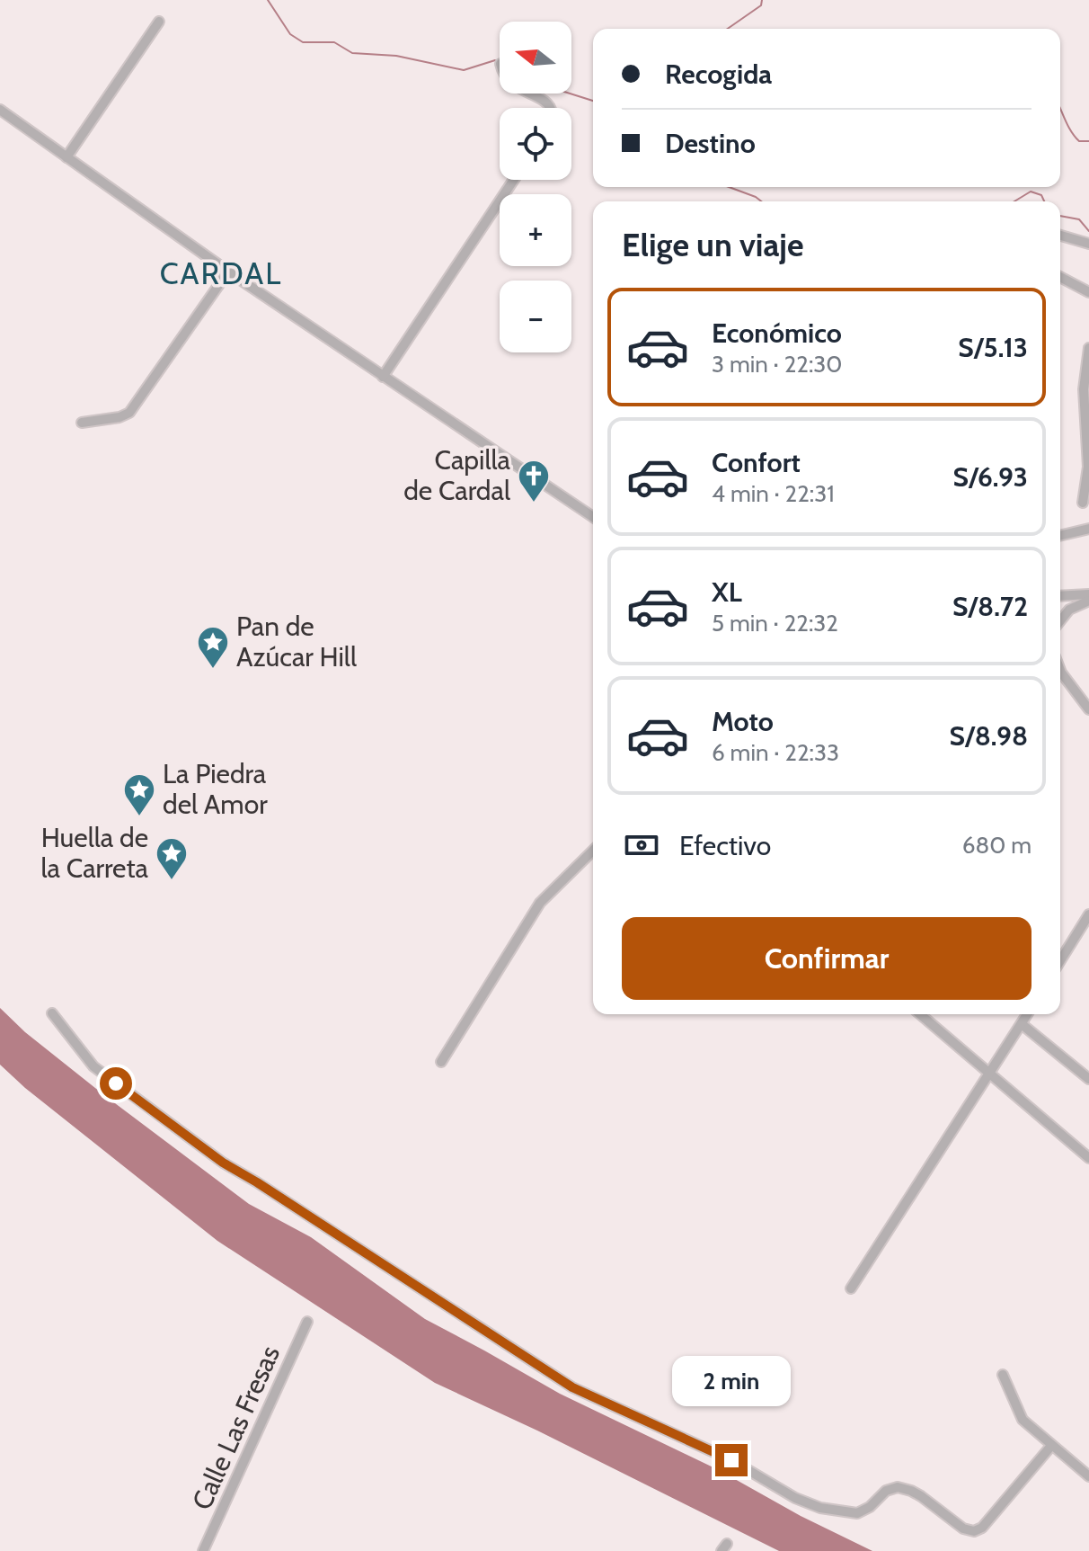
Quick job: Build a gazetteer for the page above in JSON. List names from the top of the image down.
{
  "streets": {
    "street": ["Calle Las Fresas"]
  },
  "districts": ["CARDAL"],
  "places": {
    "church": ["Capilla de Cardal"],
    "place": ["Pan de Azúcar Hill", "La Piedra del Amor", "Huella de la Carreta"]
  },
  "north": "left",
  "page": {
    "map_buttons": ["+", "−"],
    "banner": ["Recogida", "Destino"],
    "heading": "Elige un viaje",
    "list": [
      {
        "name": "Económico",
        "note": "3 min · 22:30",
        "value": "S/5.13"
      },
      {
        "name": "Confort",
        "note": "4 min · 22:31",
        "value": "S/6.93"
      },
      {
        "name": "XL",
        "note": "5 min · 22:32",
        "value": "S/8.72"
      },
      {
        "name": "Moto",
        "note": "6 min · 22:33",
        "value": "S/8.98"
      }
    ],
    "pay": ["Efectivo", "680 m"],
    "buttons": "Confirmar",
    "bubble": "2 min"
  }
}
